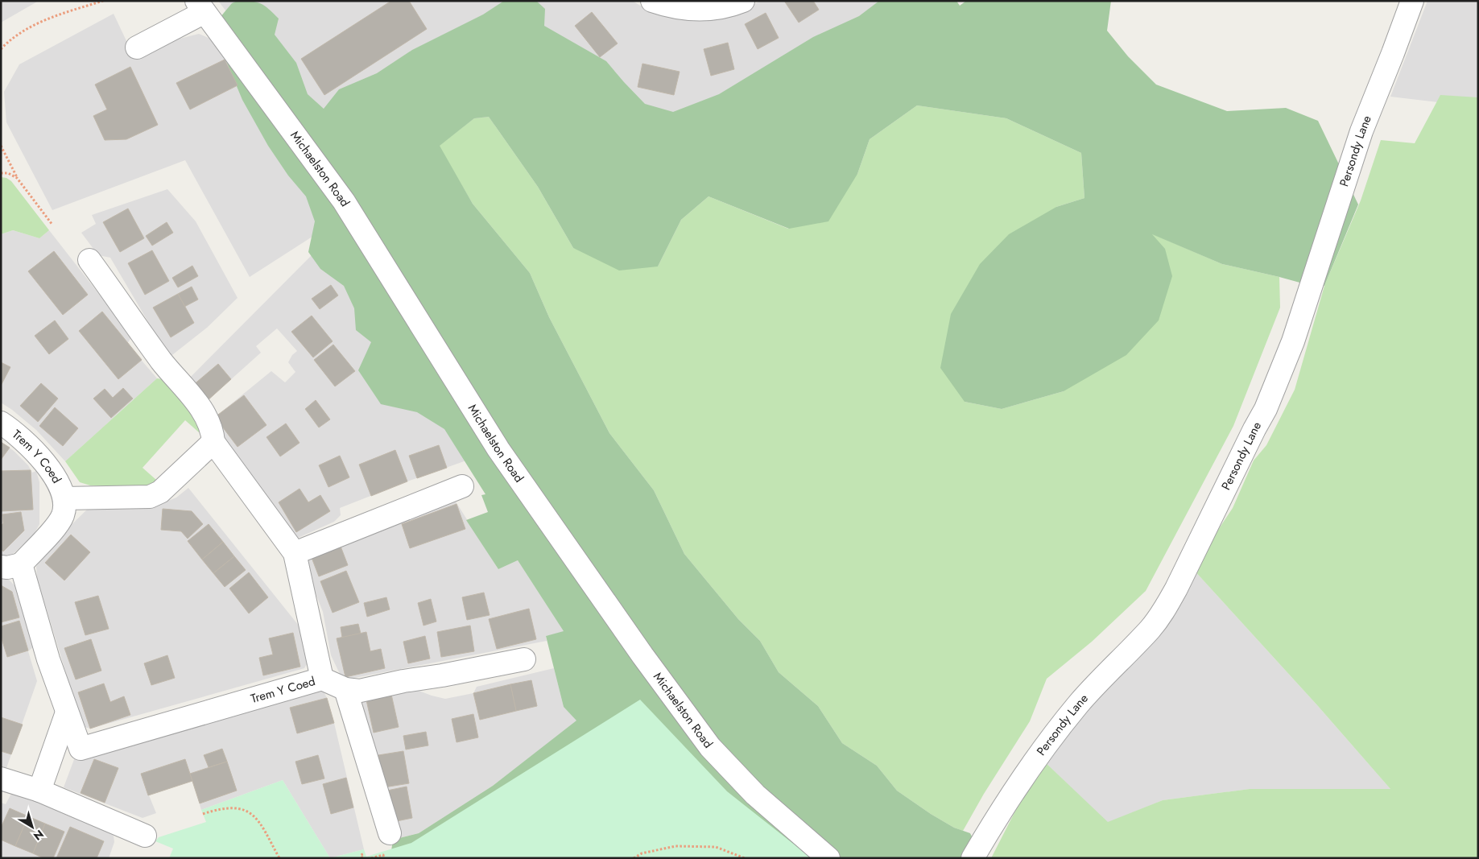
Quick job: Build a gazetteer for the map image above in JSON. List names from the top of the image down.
{
  "streets": {
    "street": ["Persondy Lane", "Michaelston Road", "Trem Y Coed"]
  },
  "north": "bottom right"
}
